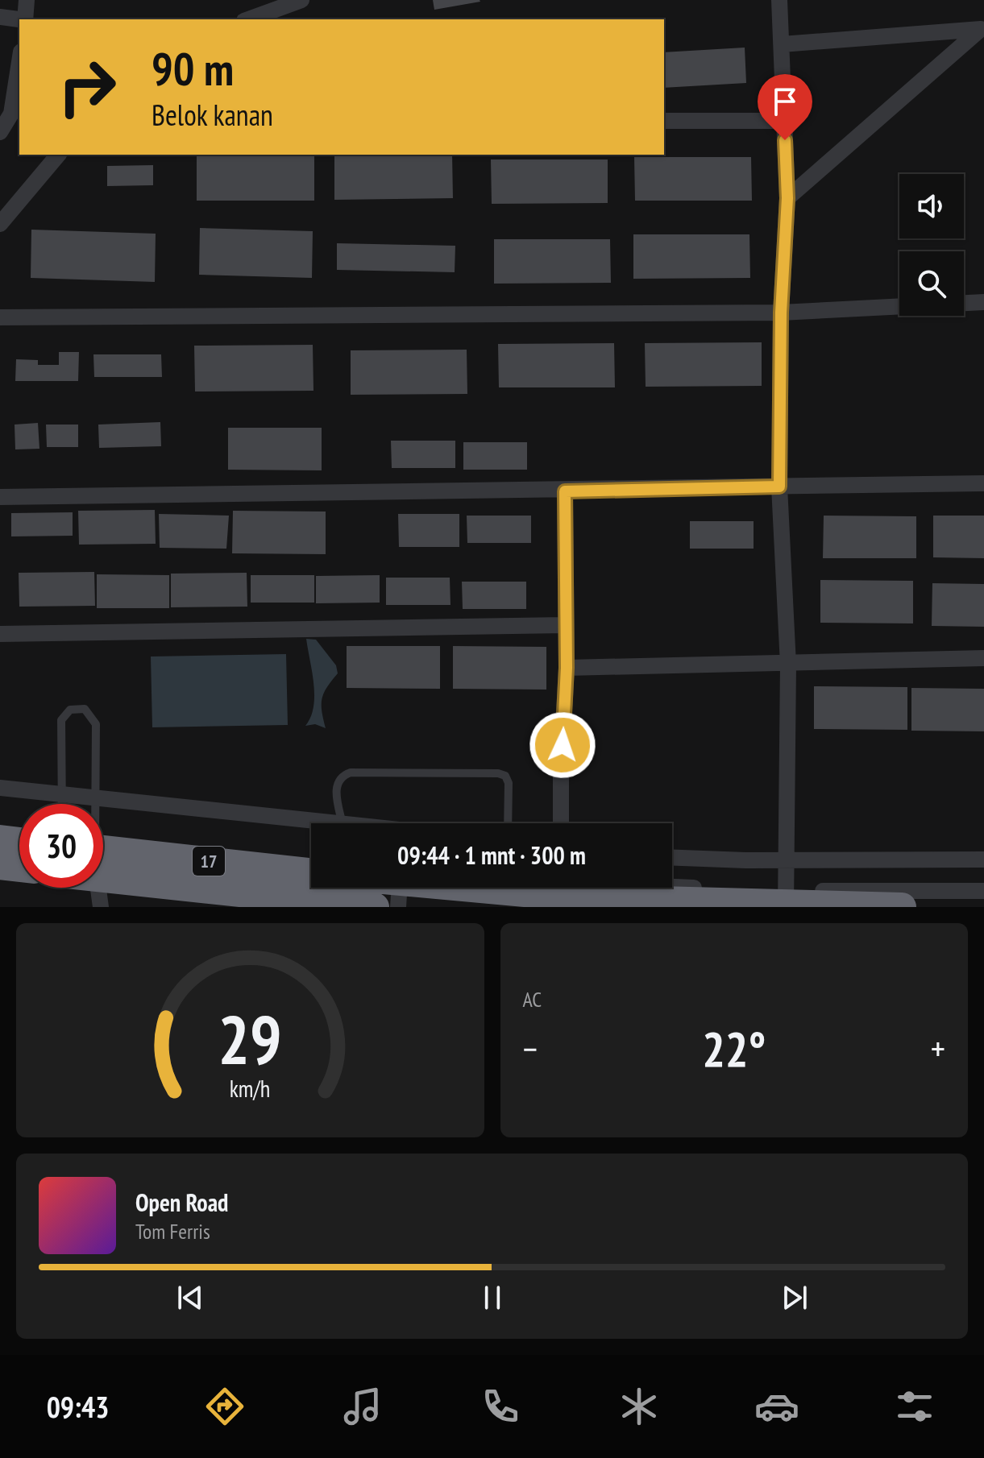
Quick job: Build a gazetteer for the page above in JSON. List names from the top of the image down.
{
  "streets": {
    "highway": ["17"]
  },
  "page": {
    "turn": ["90 m", "Belok kanan"],
    "limit": "30",
    "trip": "09:44 · 1 mnt · 300 m",
    "tile": "AC",
    "heat": ["−", "22°", "+"],
    "song": ["Open Road", "Tom Ferris"],
    "tabs": "09:43",
    "gauge": ["29", "km/h"]
  }
}
